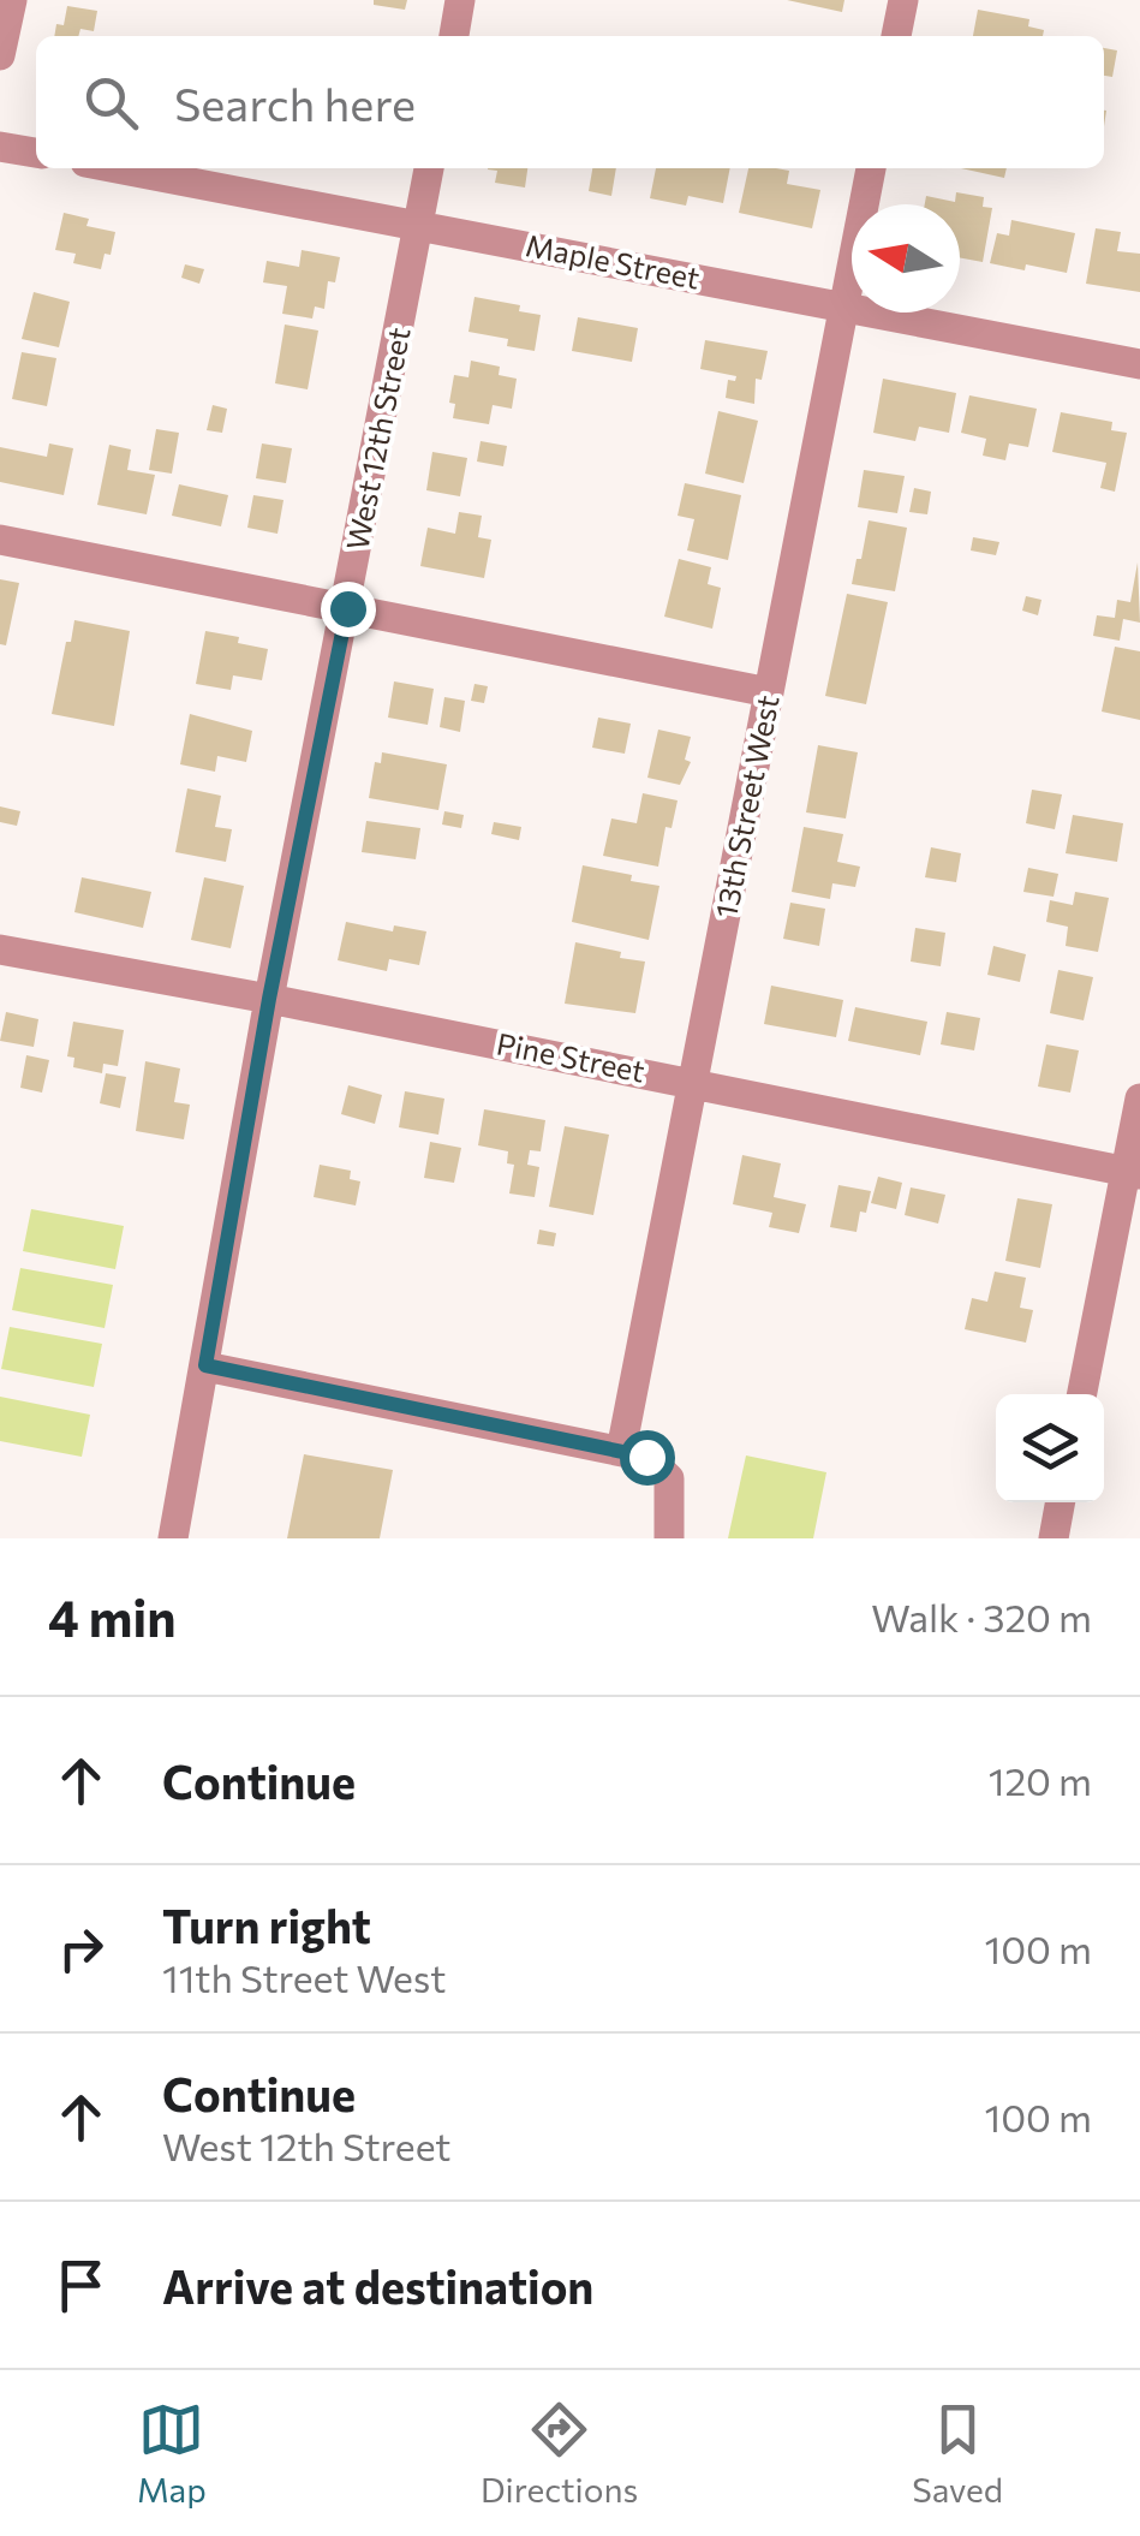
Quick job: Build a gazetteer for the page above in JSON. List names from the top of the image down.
{
  "streets": {
    "street": [
      "Maple Street",
      "West 12th Street",
      "13th Street West",
      "Pine Street"
    ]
  },
  "crossings": [
    ["Maple Street", "West 12th Street"],
    ["Maple Street", "13th Street West"],
    ["West 12th Street", "Pine Street"],
    ["13th Street West", "Pine Street"]
  ],
  "north": "left",
  "page": {
    "search": "Search here",
    "heading": ["4 min", "Walk · 320 m"],
    "list": [
      ["Continue", "120 m"],
      ["Turn right", "11th Street West", "100 m"],
      ["Continue", "West 12th Street", "100 m"],
      "Arrive at destination"
    ],
    "nav": ["Map", "Directions", "Saved"]
  }
}
